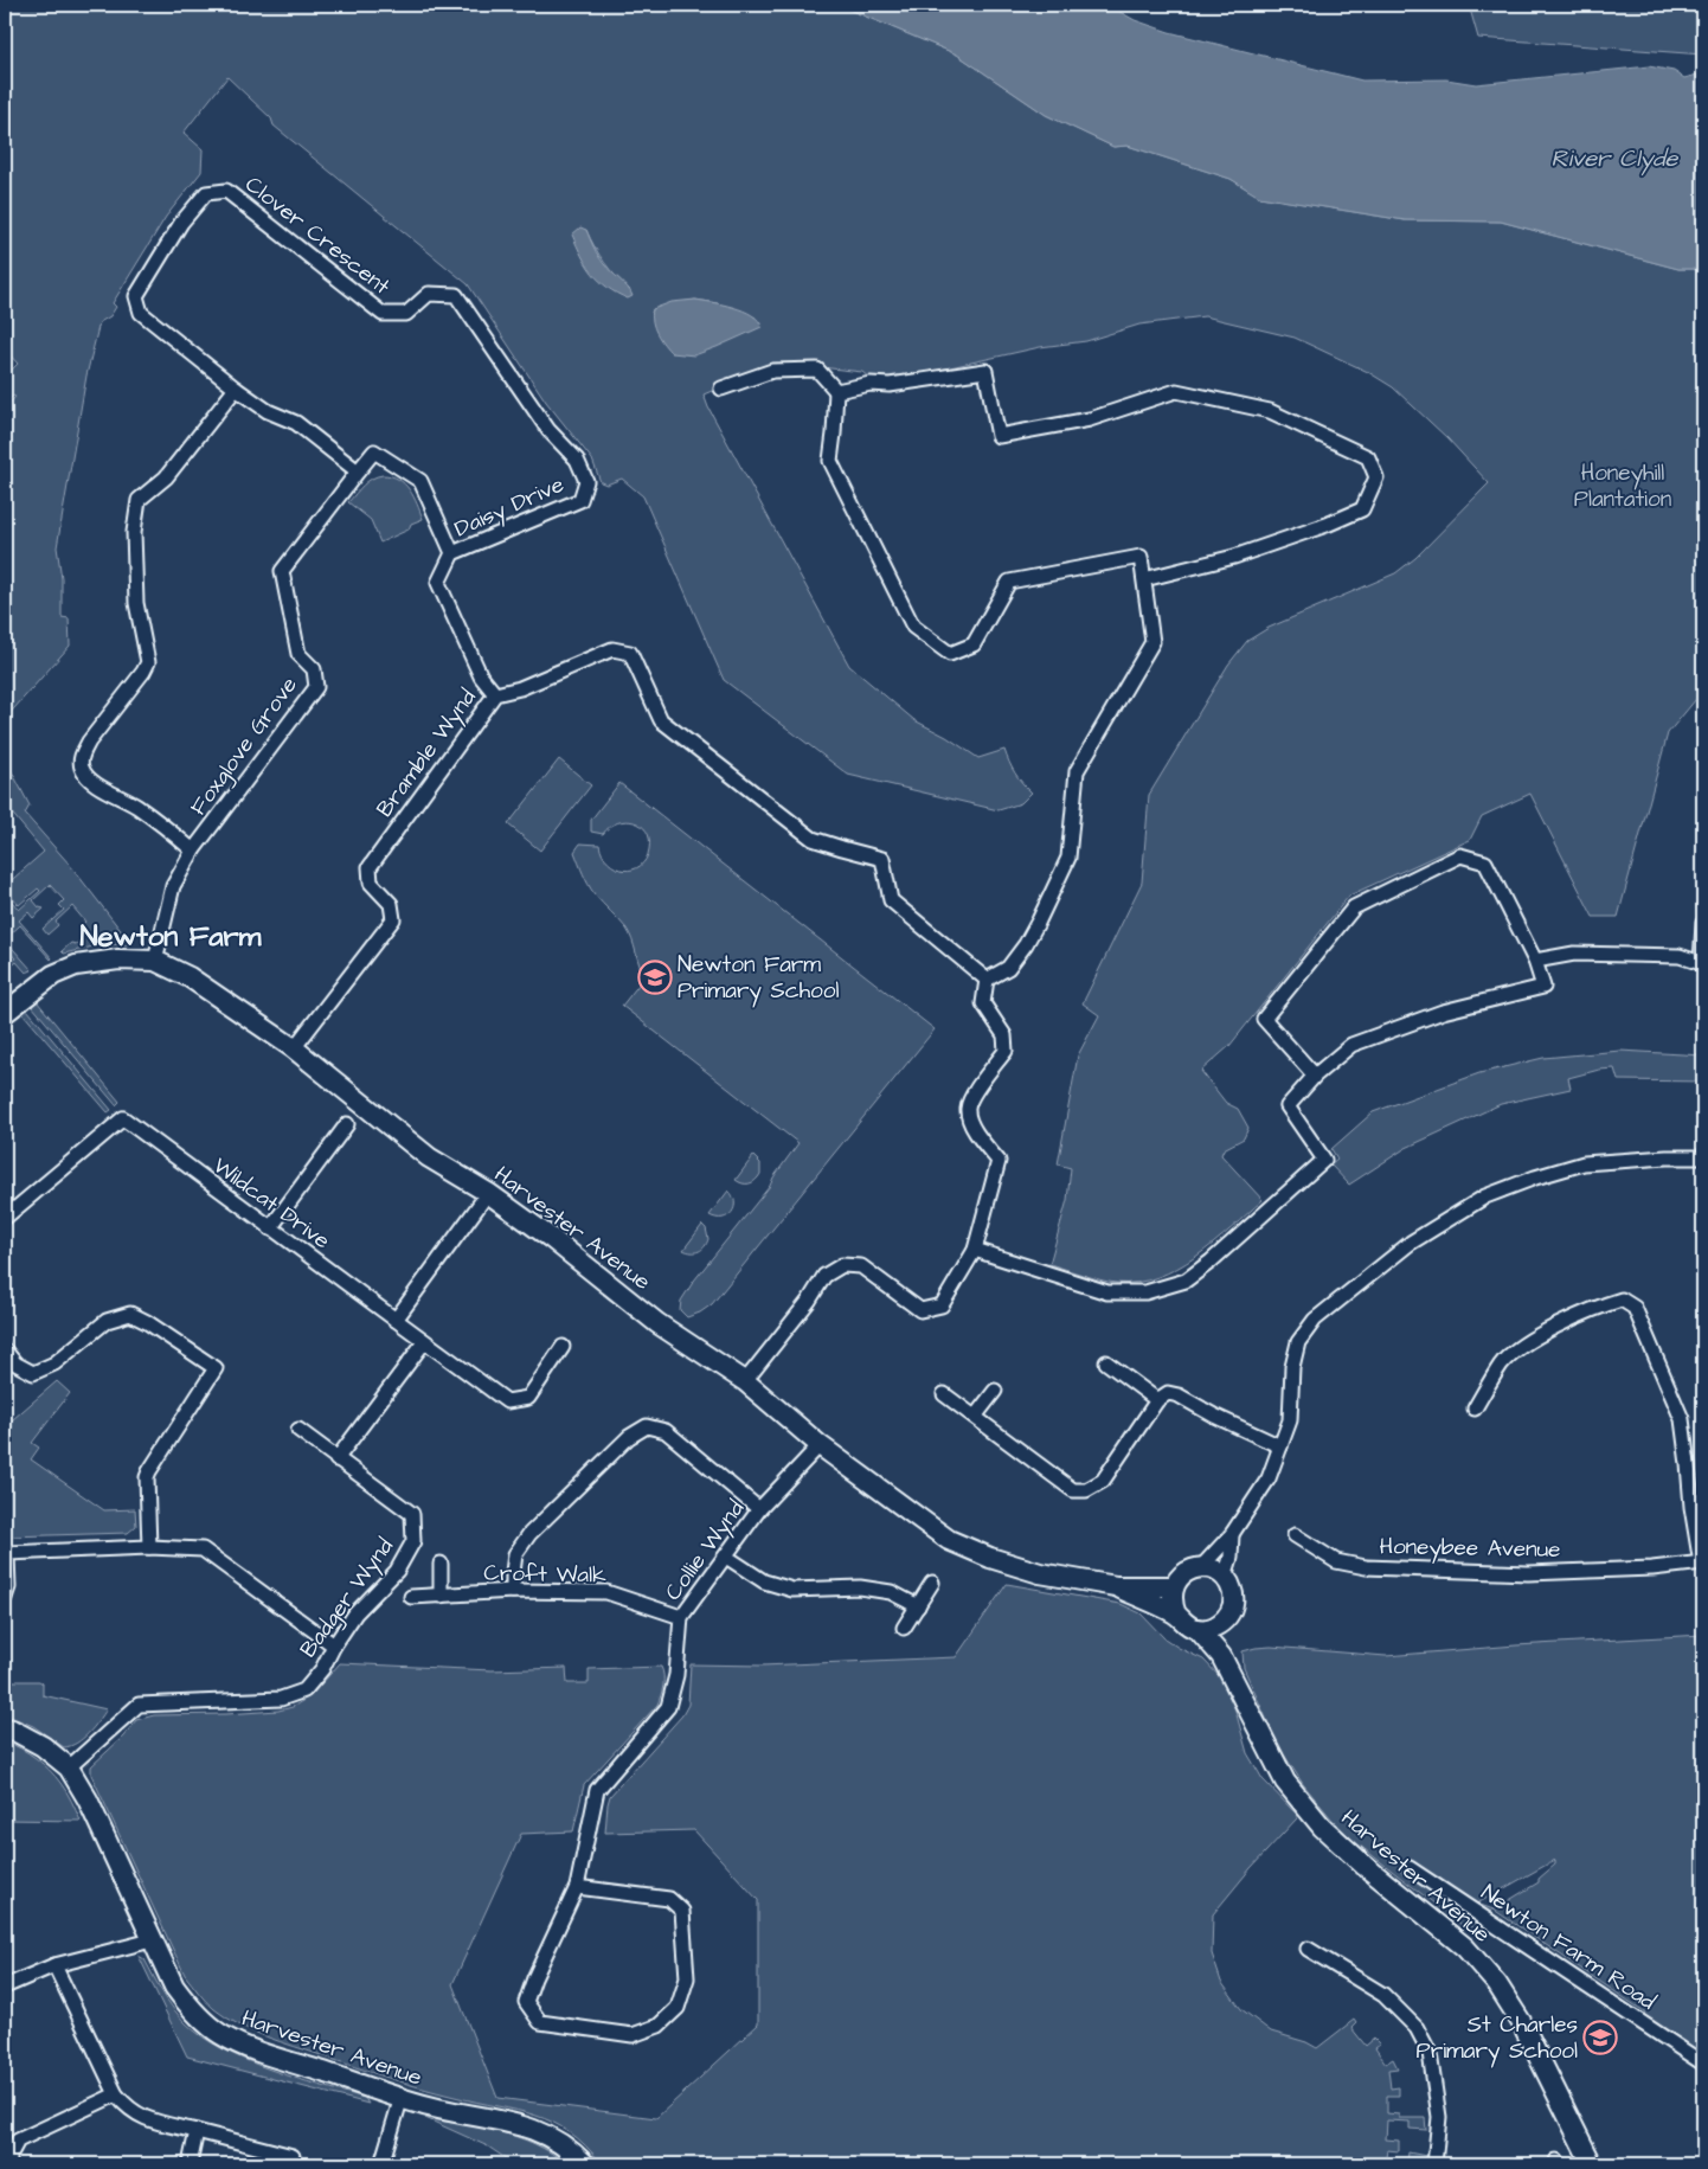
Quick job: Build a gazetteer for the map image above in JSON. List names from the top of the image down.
{
  "streets": {
    "street": [
      "Clover Crescent",
      "Daisy Drive",
      "Foxglove Grove",
      "Bramble Wynd",
      "Wildcat Drive",
      "Harvester Avenue",
      "Honeybee Avenue",
      "Collie Wynd",
      "Croft Walk",
      "Badger Wynd",
      "Newton Farm Road"
    ]
  },
  "crossings": [
    ["Clover Crescent", "Daisy Drive"],
    ["Clover Crescent", "Foxglove Grove"],
    ["Daisy Drive", "Bramble Wynd"],
    ["Foxglove Grove", "Harvester Avenue"],
    ["Bramble Wynd", "Harvester Avenue"],
    ["Harvester Avenue", "Collie Wynd"],
    ["Harvester Avenue", "Badger Wynd"],
    ["Collie Wynd", "Croft Walk"]
  ],
  "districts": ["Newton Farm"],
  "water": ["River Clyde"],
  "parks": ["Honeyhill Plantation"],
  "places": {
    "school or university": ["Newton Farm Primary School", "St Charles Primary School"]
  }
}
